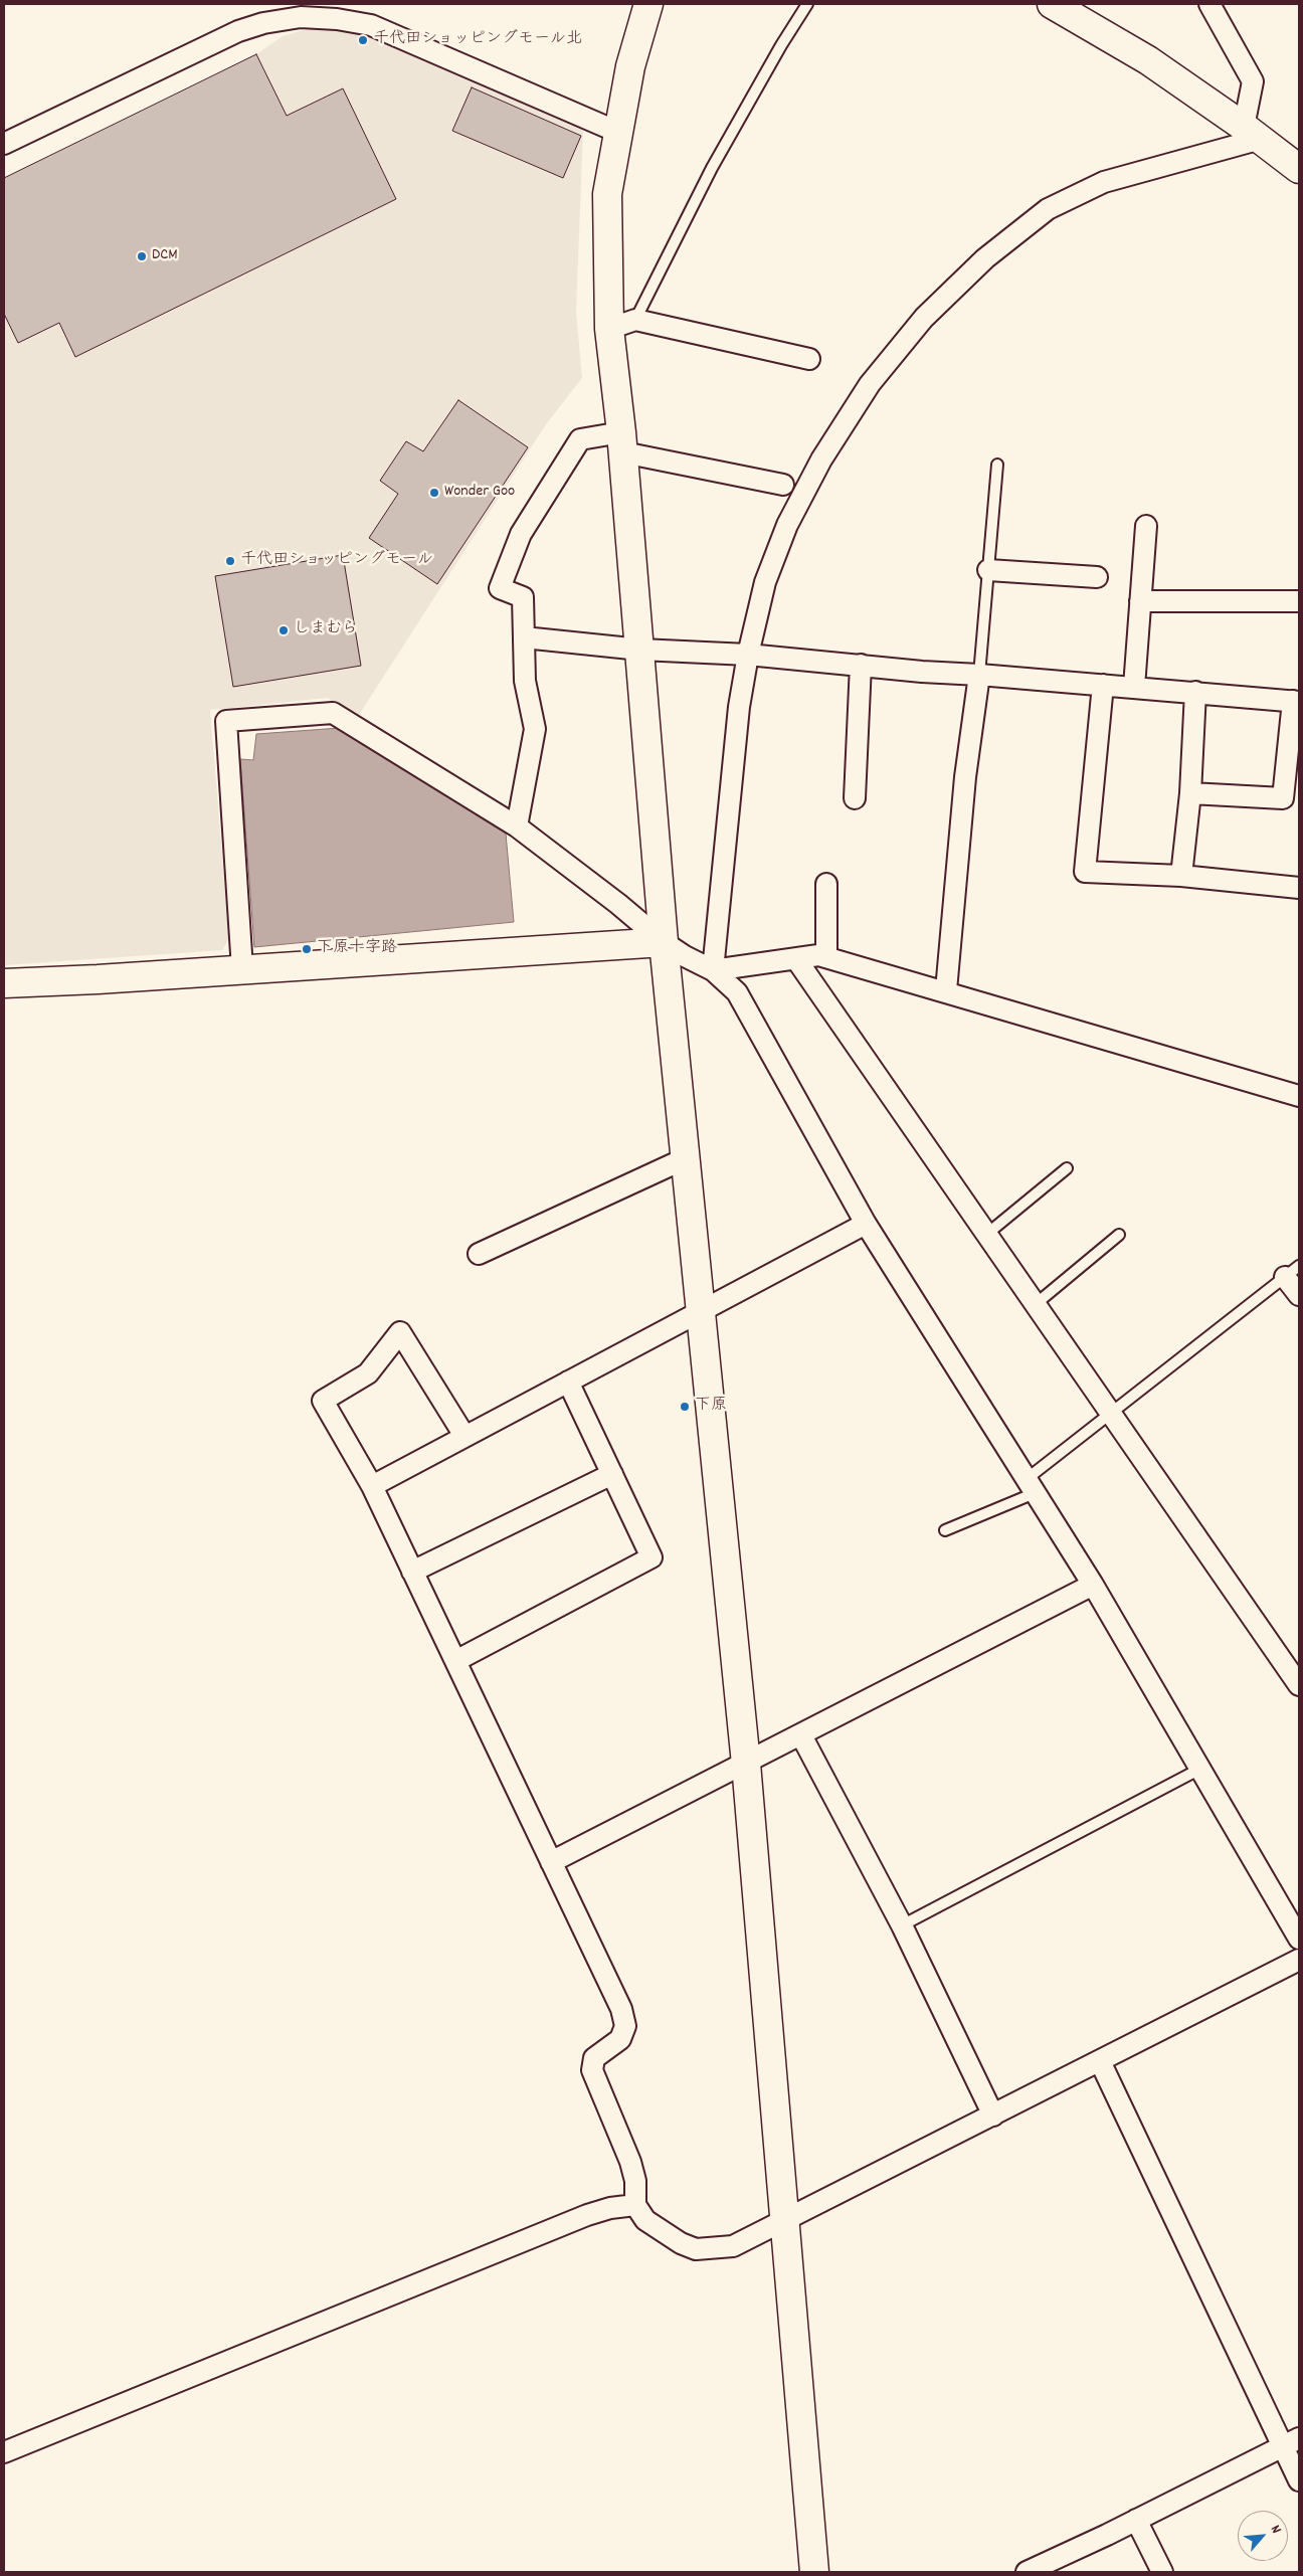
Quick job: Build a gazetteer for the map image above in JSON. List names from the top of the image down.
{
  "places": [
    "千代田ショッピングモール北",
    "DCM",
    "Wonder Goo",
    "千代田ショッピングモール",
    "しまむら",
    "下原十字路",
    "下原"
  ],
  "north": "top right"
}
